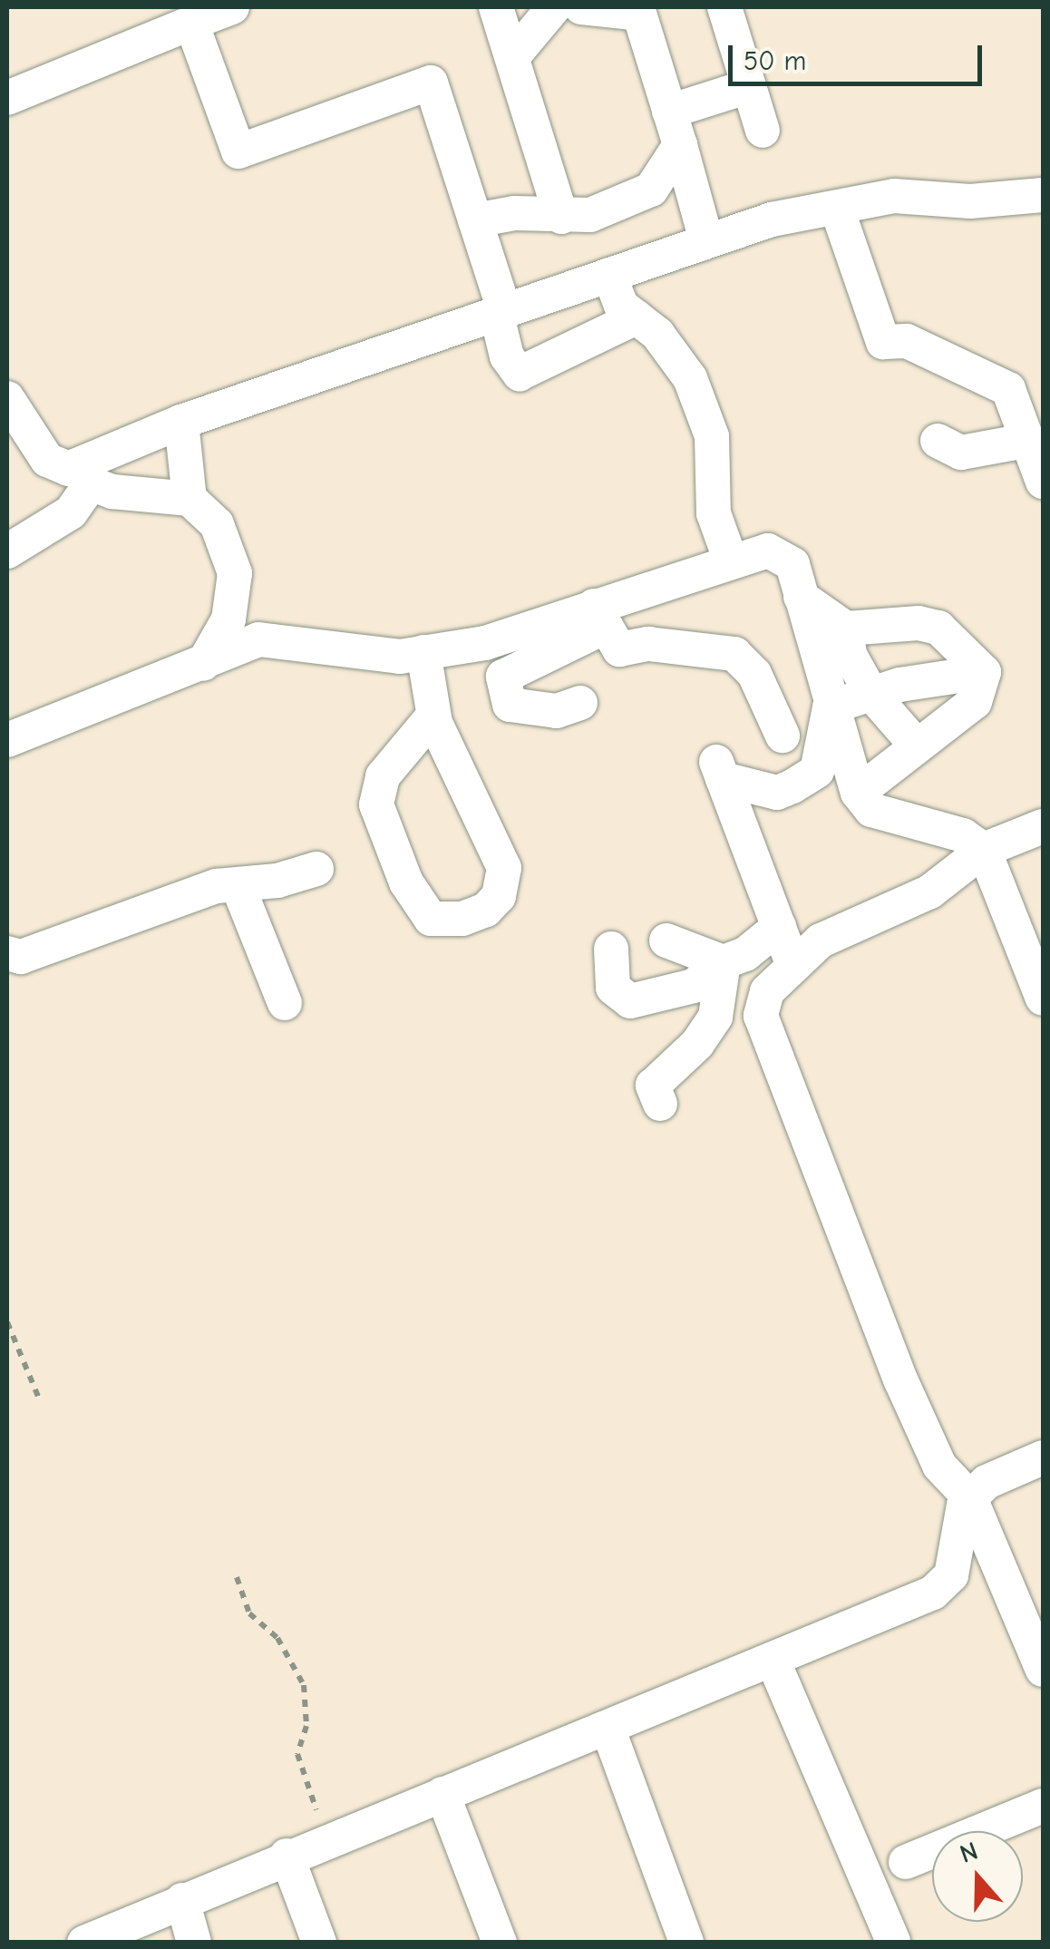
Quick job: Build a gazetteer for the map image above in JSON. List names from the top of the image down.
{
  "scale_bar": "50 m",
  "north": "top"
}
